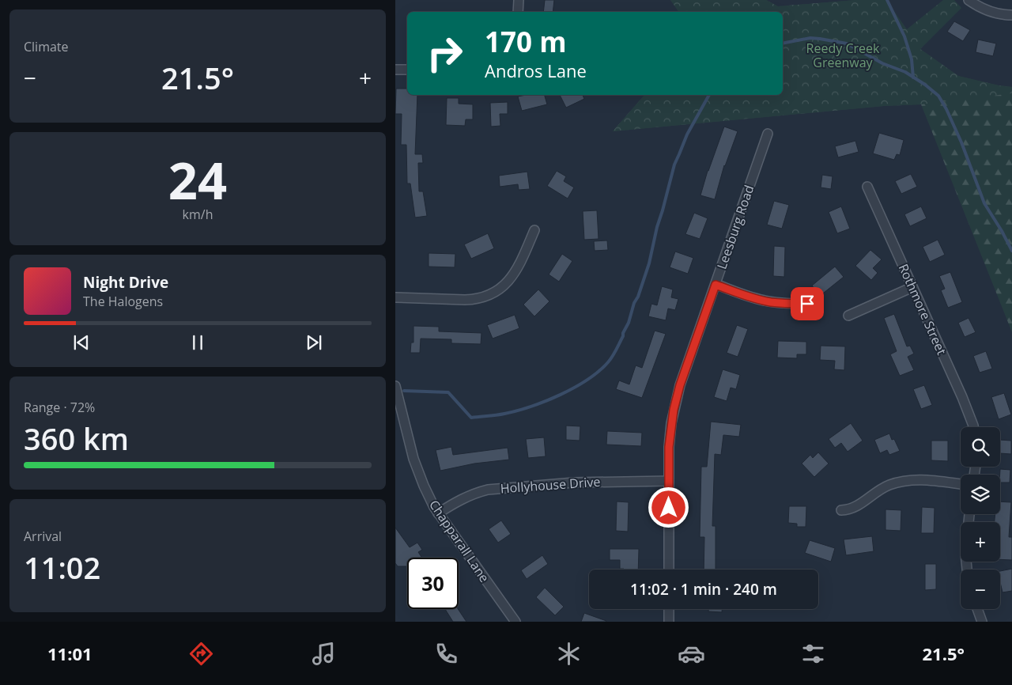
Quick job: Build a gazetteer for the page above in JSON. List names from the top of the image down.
{
  "streets": {
    "street": [
      "Leesburg Road",
      "Rothmore Street",
      "Hollyhouse Drive",
      "Chapparall Lane"
    ]
  },
  "crossings": [
    ["Leesburg Road", "Hollyhouse Drive"],
    ["Hollyhouse Drive", "Chapparall Lane"]
  ],
  "parks": ["Reedy Creek Greenway"],
  "page": {
    "tile": [
      "Climate",
      ["24", "km/h"],
      ["Range · 72%", "360 km"],
      ["Arrival", "11:02"]
    ],
    "turn": ["170 m", "Andros Lane"],
    "heat": ["−", "21.5°", "+"],
    "song": ["Night Drive", "The Halogens"],
    "map_buttons": ["+", "−"],
    "limit": "30",
    "trip": "11:02 · 1 min · 240 m",
    "tabs": ["11:01", "21.5°"]
  }
}
